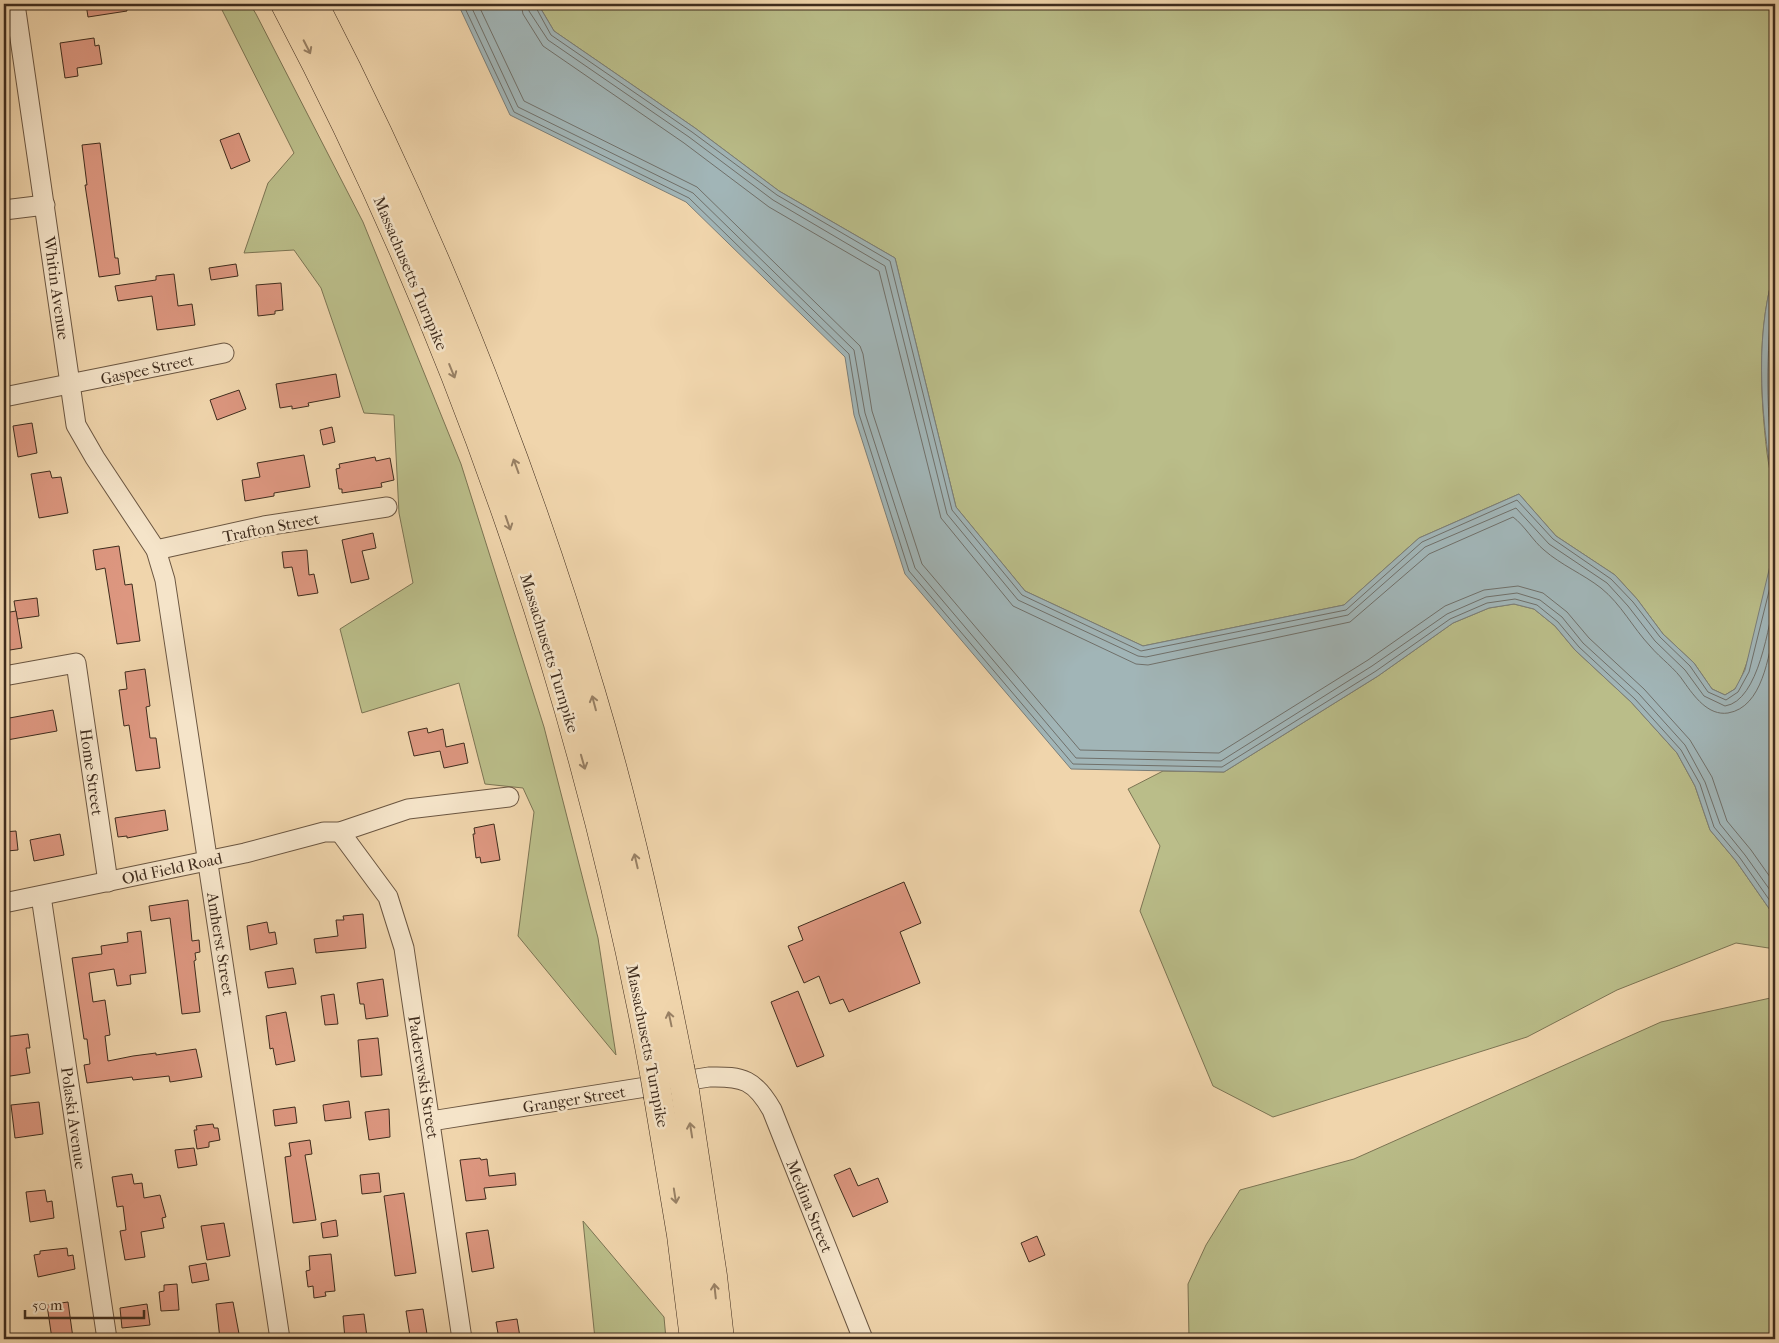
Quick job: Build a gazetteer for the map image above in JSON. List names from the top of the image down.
{
  "streets": {
    "highway": ["Massachusetts Turnpike"],
    "street": [
      "Whitin Avenue",
      "Gaspee Street",
      "Trafton Street",
      "Home Street",
      "Old Field Road",
      "Amherst Street",
      "Paderewski Street",
      "Granger Street",
      "Polaski Avenue",
      "Medina Street"
    ]
  },
  "crossings": [
    ["Whitin Avenue", "Gaspee Street"],
    ["Whitin Avenue", "Trafton Street"],
    ["Whitin Avenue", "Amherst Street"],
    ["Trafton Street", "Amherst Street"],
    ["Home Street", "Old Field Road"],
    ["Old Field Road", "Amherst Street"],
    ["Old Field Road", "Paderewski Street"],
    ["Old Field Road", "Polaski Avenue"],
    ["Paderewski Street", "Granger Street"],
    ["Granger Street", "Medina Street"]
  ],
  "scale_bar": "50 m"
}
